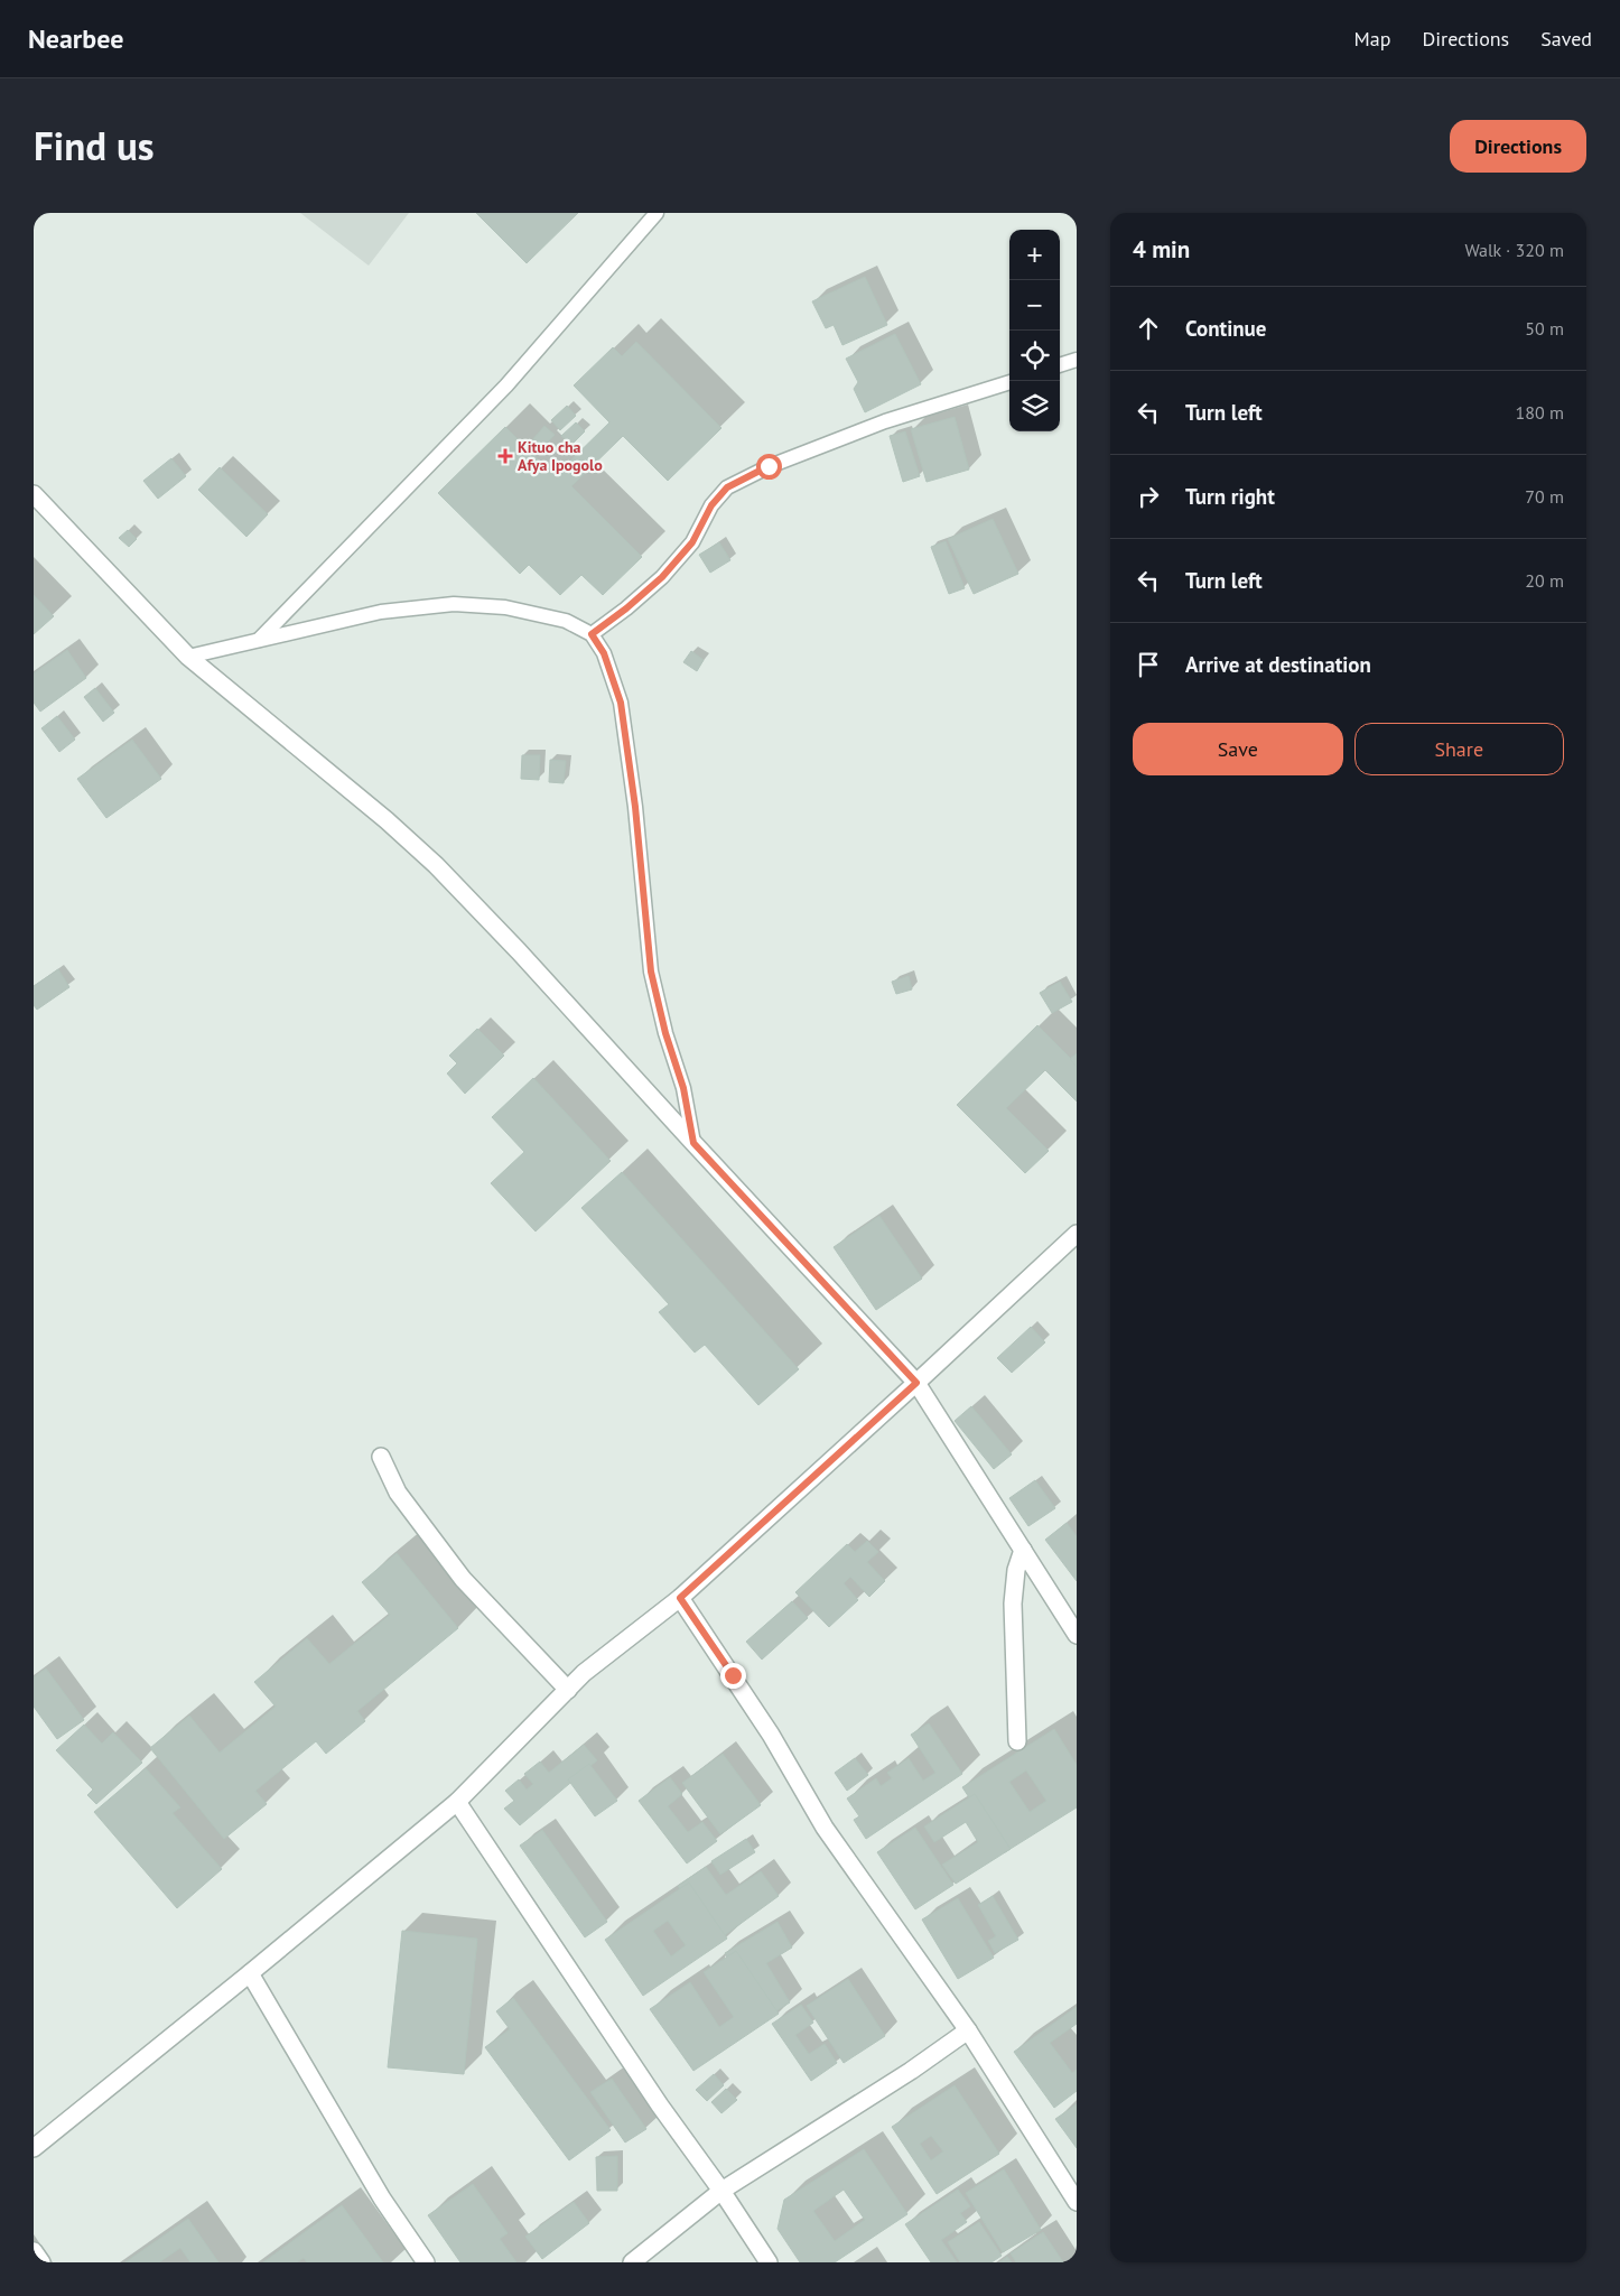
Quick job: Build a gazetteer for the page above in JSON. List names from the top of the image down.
{
  "places": {
    "health": ["Kituo cha Afya Ipogolo"]
  },
  "page": {
    "header": "Nearbee",
    "nav": ["Map", "Directions", "Saved"],
    "title": "Find us",
    "buttons": [
      "Directions",
      ["Save", "Share"]
    ],
    "heading": ["4 min", "Walk · 320 m"],
    "map_buttons": ["+", "−"],
    "list": [
      ["Continue", "50 m"],
      ["Turn left", "180 m"],
      ["Turn right", "70 m"],
      ["Turn left", "20 m"],
      "Arrive at destination"
    ]
  }
}
